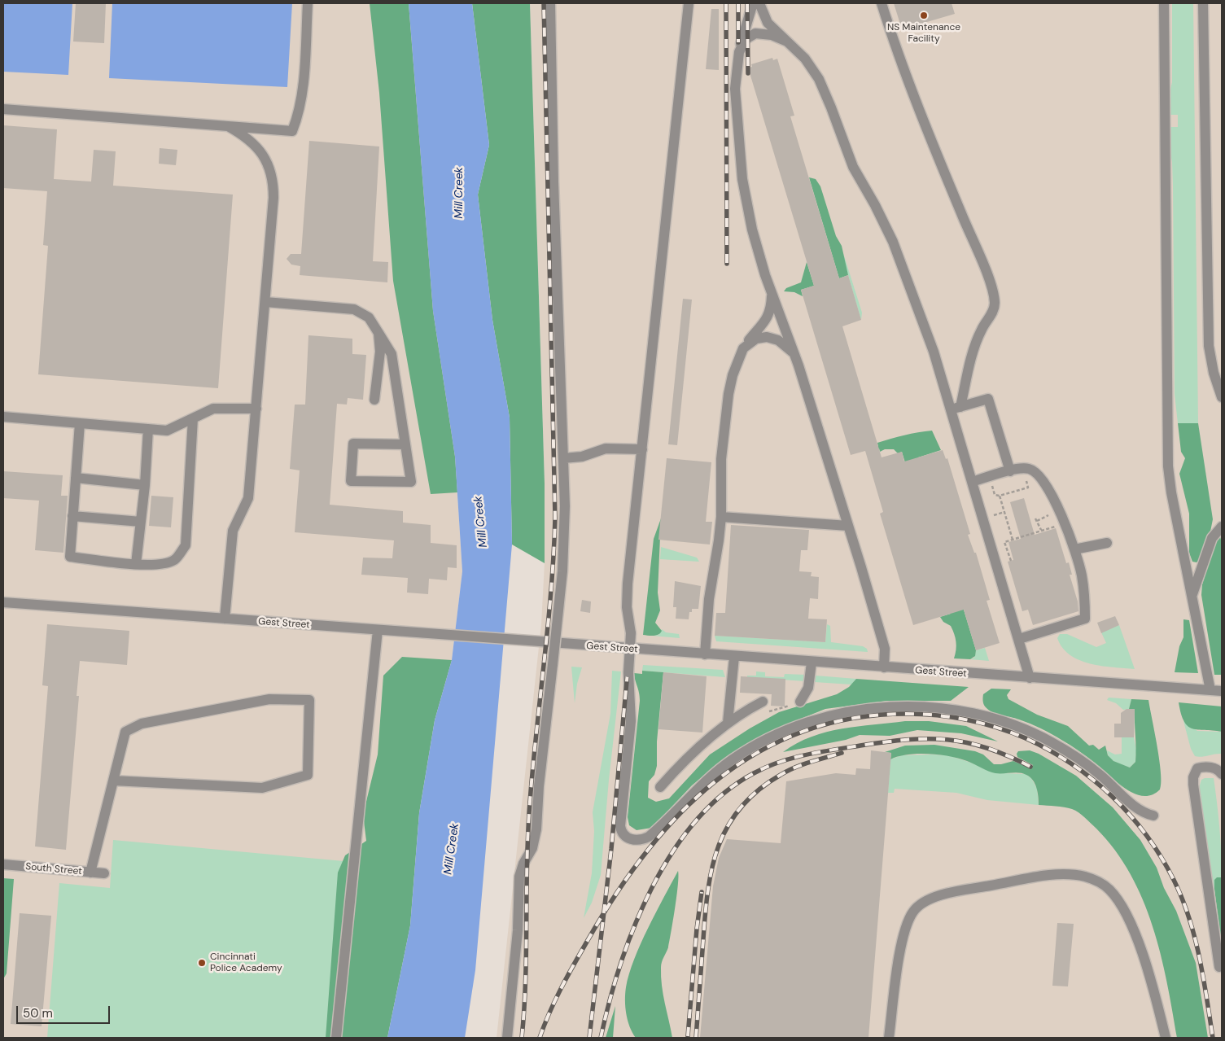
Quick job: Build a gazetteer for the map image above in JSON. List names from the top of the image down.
{
  "streets": {
    "street": ["Gest Street", "South Street"]
  },
  "water": ["Mill Creek"],
  "places": ["NS Maintenance Facility", "Cincinnati Police Academy"],
  "scale_bar": "50 m"
}
